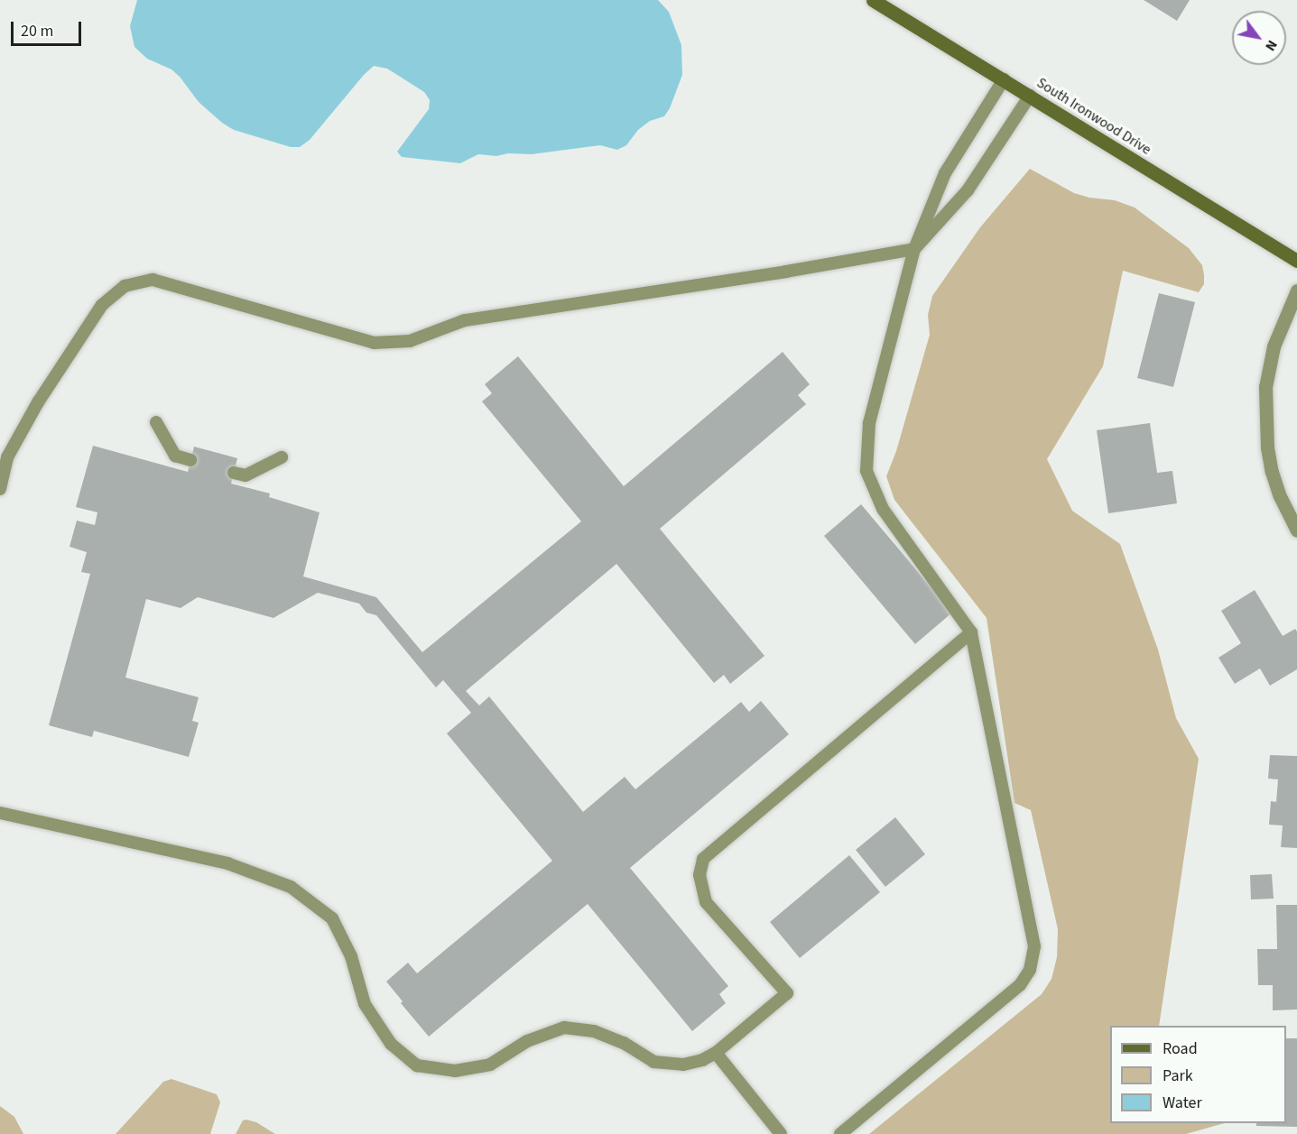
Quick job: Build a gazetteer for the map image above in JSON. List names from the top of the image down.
{
  "streets": {
    "main road": ["South Ironwood Drive"]
  },
  "legend": ["Road", "Park", "Water"],
  "scale_bar": "20 m",
  "north": "bottom right"
}
